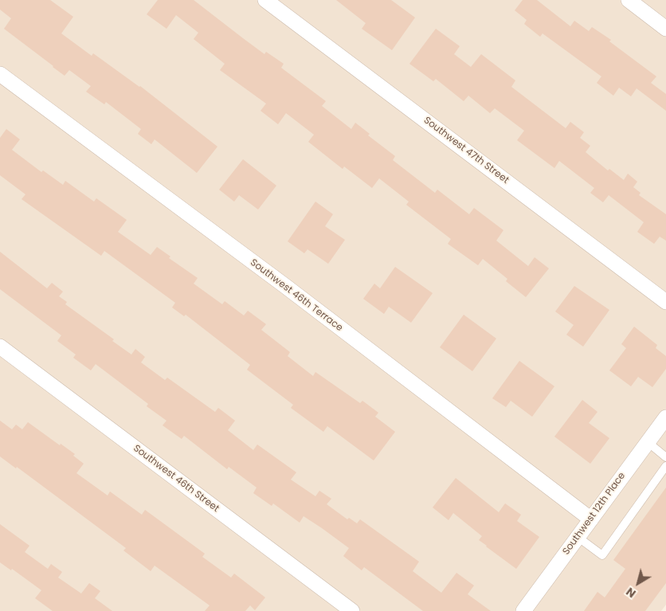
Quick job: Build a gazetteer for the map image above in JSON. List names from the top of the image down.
{
  "streets": {
    "street": [
      "Southwest 47th Street",
      "Southwest 46th Terrace",
      "Southwest 46th Street",
      "Southwest 12th Place"
    ]
  },
  "crossings": [
    ["Southwest 46th Terrace", "Southwest 12th Place"]
  ],
  "north": "bottom left"
}
